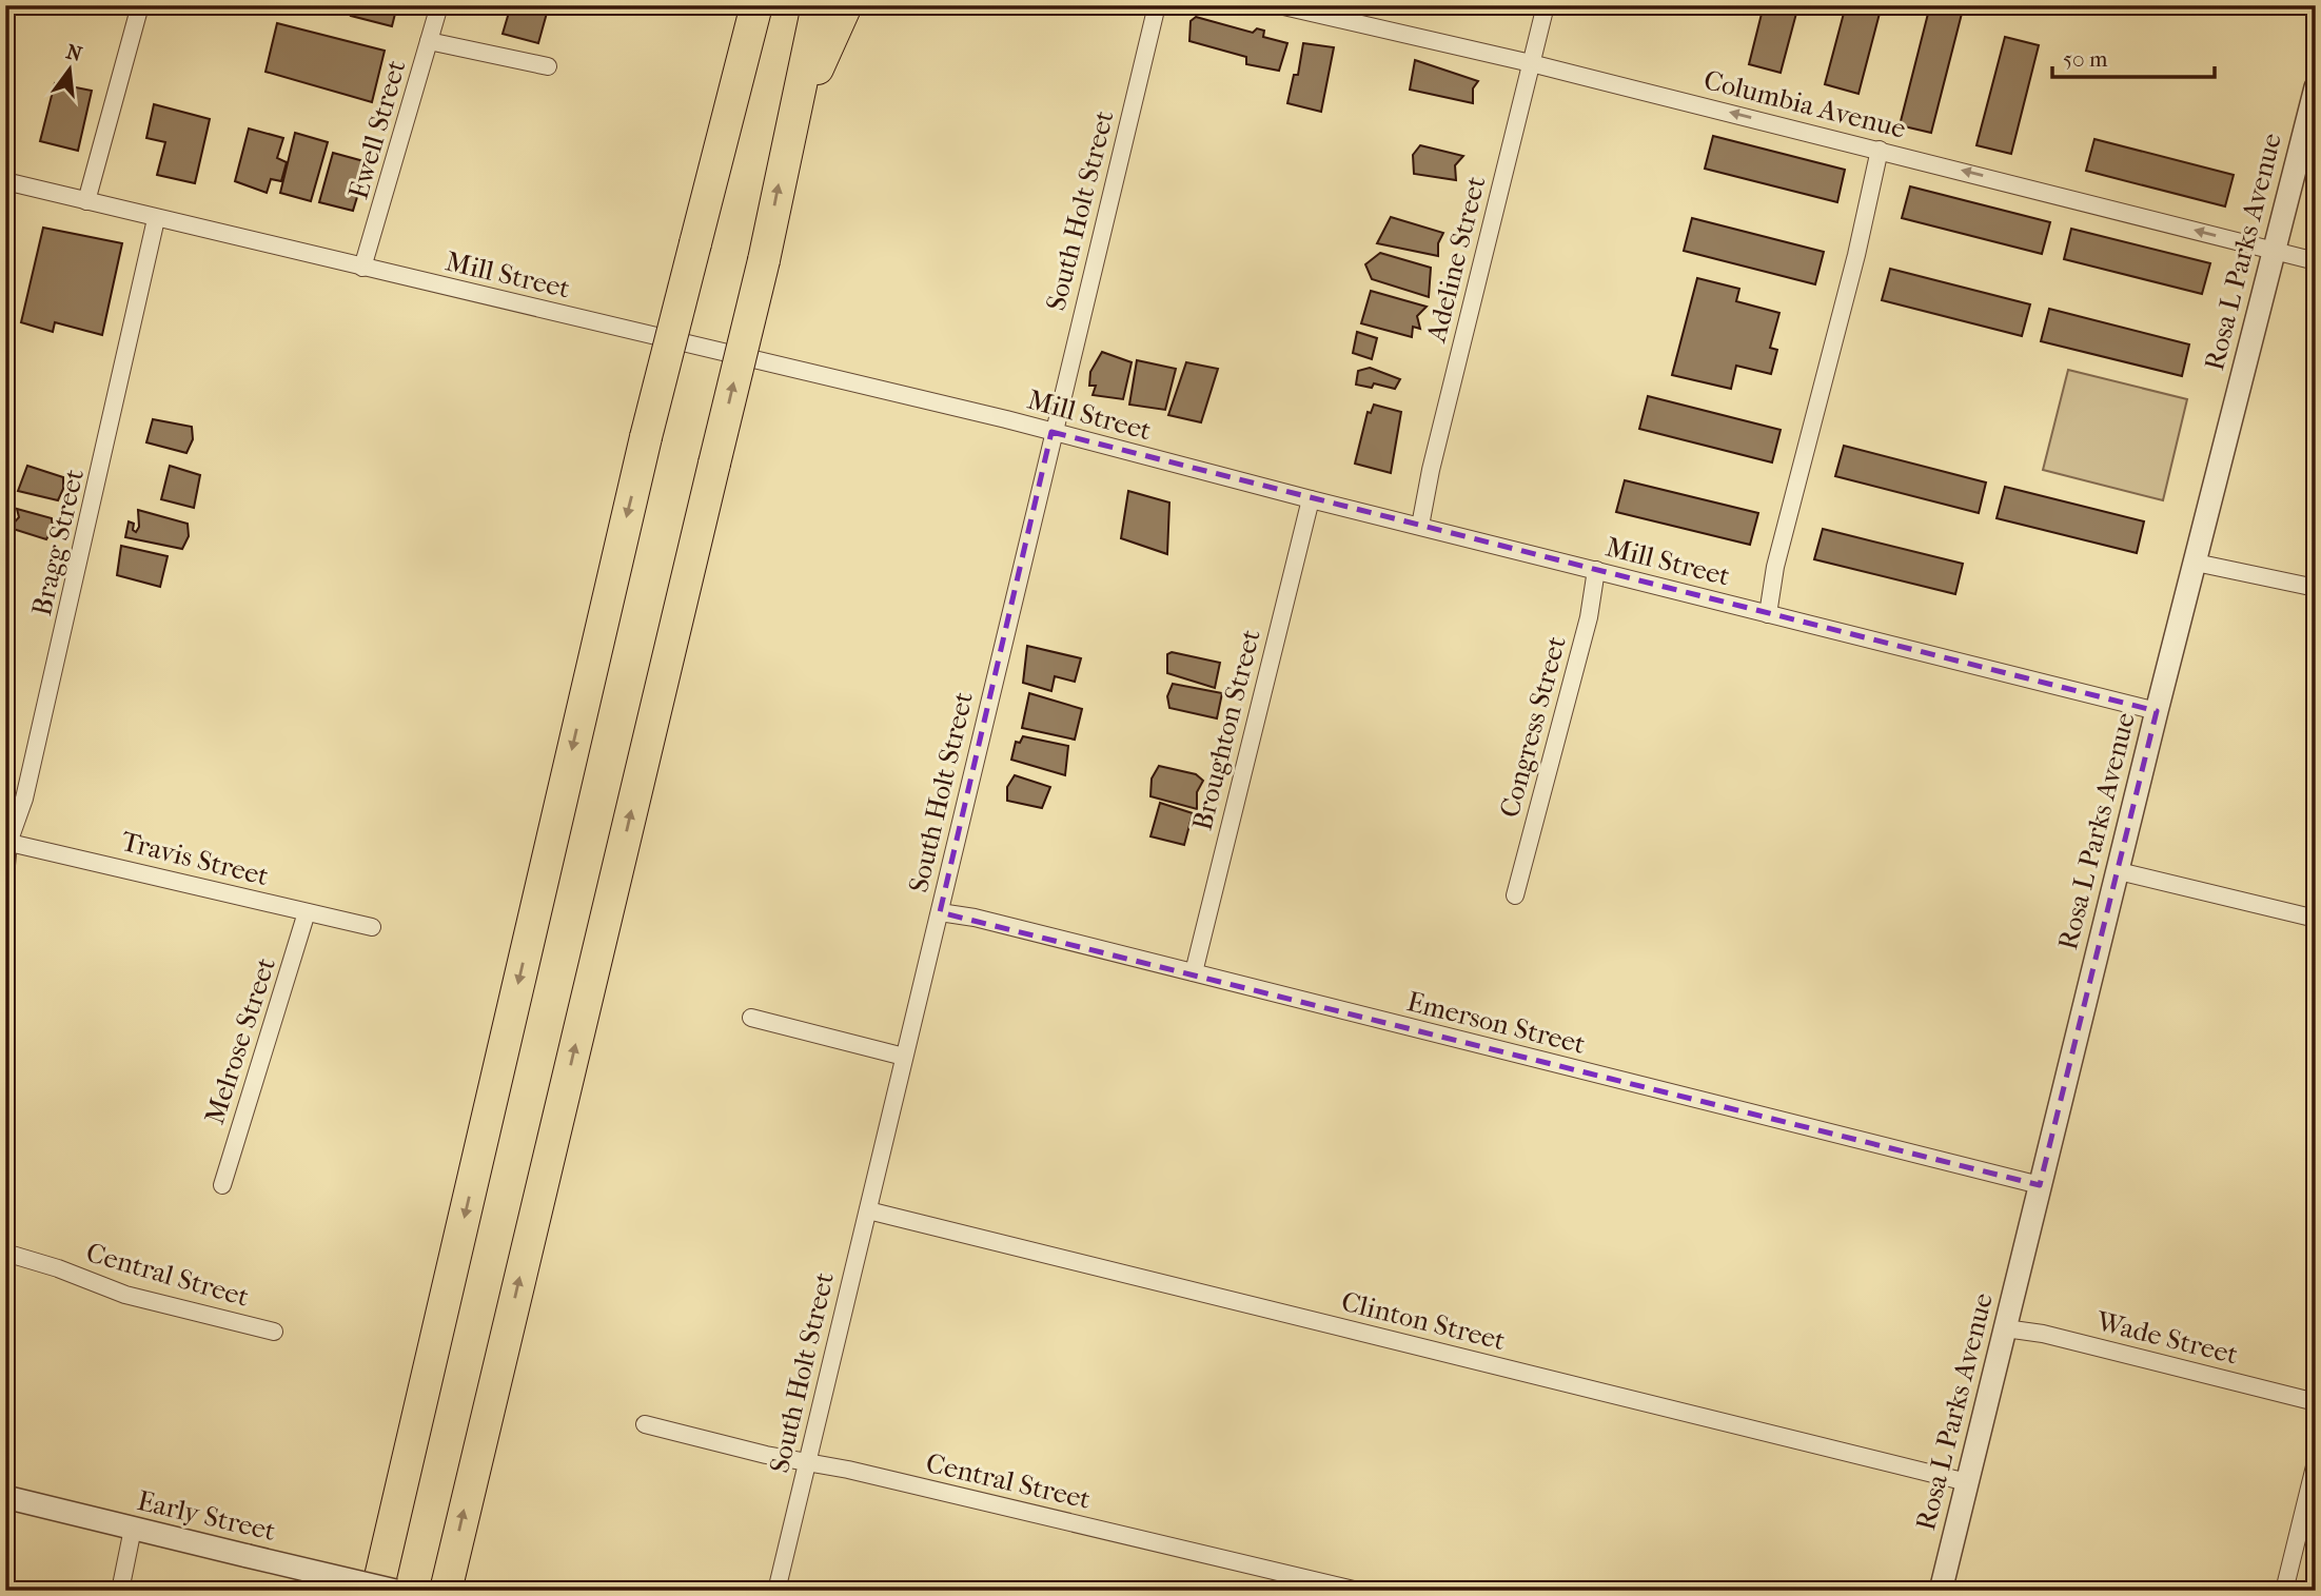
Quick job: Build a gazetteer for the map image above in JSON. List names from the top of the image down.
{
  "streets": {
    "street": [
      "Columbia Avenue",
      "Ewell Street",
      "South Holt Street",
      "Rosa L Parks Avenue",
      "Adeline Street",
      "Mill Street",
      "Bragg Street",
      "Congress Street",
      "Broughton Street",
      "Travis Street",
      "Emerson Street",
      "Melrose Street",
      "Central Street",
      "Clinton Street",
      "Wade Street",
      "Early Street"
    ]
  },
  "crossings": [
    ["Columbia Avenue", "Rosa L Parks Avenue"],
    ["Columbia Avenue", "Adeline Street"],
    ["Ewell Street", "Mill Street"],
    ["South Holt Street", "Mill Street"],
    ["South Holt Street", "Emerson Street"],
    ["South Holt Street", "Central Street"],
    ["South Holt Street", "Clinton Street"],
    ["Rosa L Parks Avenue", "Mill Street"],
    ["Rosa L Parks Avenue", "Emerson Street"],
    ["Rosa L Parks Avenue", "Clinton Street"],
    ["Rosa L Parks Avenue", "Wade Street"],
    ["Adeline Street", "Mill Street"],
    ["Mill Street", "Bragg Street"],
    ["Mill Street", "Congress Street"],
    ["Mill Street", "Broughton Street"],
    ["Bragg Street", "Travis Street"],
    ["Broughton Street", "Emerson Street"],
    ["Travis Street", "Melrose Street"]
  ],
  "one_way": ["Columbia Avenue"],
  "scale_bar": "50 m",
  "north": "top"
}
